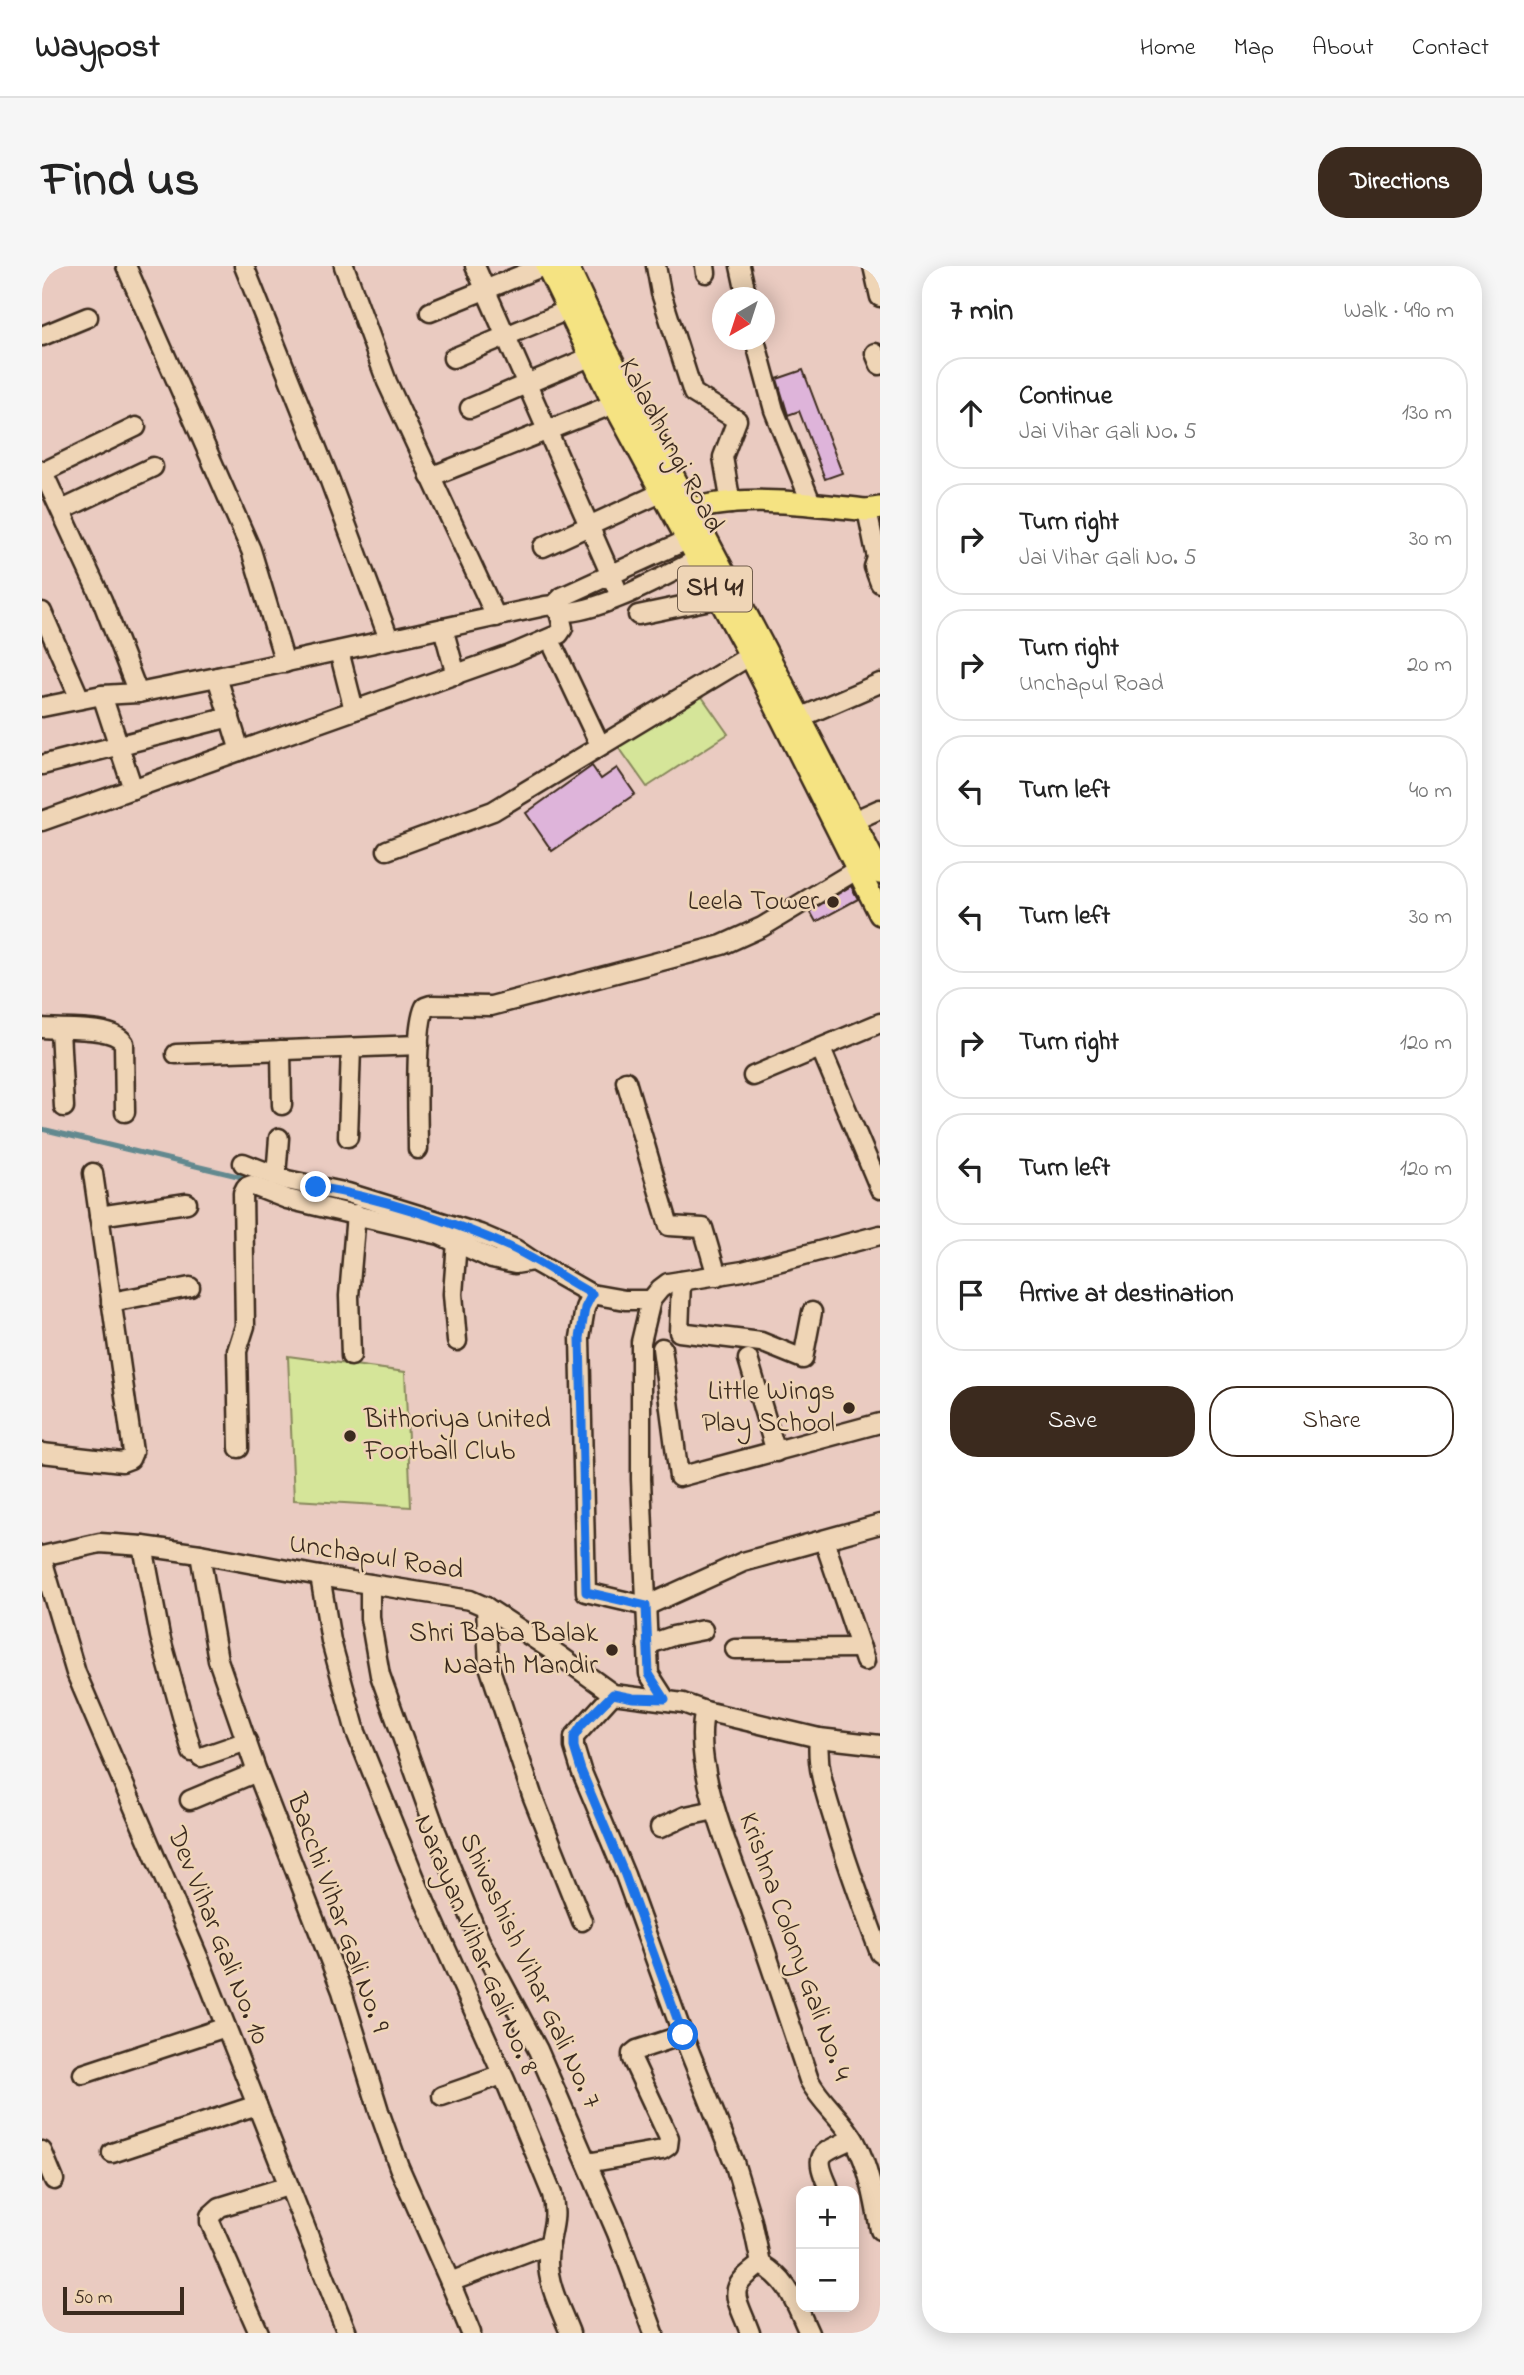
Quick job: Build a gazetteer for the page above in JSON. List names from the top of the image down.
{
  "streets": {
    "main road": ["Kaladhungi Road", "SH 41"],
    "street": [
      "Unchapul Road",
      "Bacchi Vihar Gali No. 9",
      "Dev Vihar Gali No. 10",
      "Narayan Vihar Gali No. 8",
      "Krishna Colony Gali No. 4",
      "Shivashish Vihar Gali No. 7"
    ]
  },
  "crossings": [
    ["Unchapul Road", "Bacchi Vihar Gali No. 9"],
    ["Unchapul Road", "Dev Vihar Gali No. 10"],
    ["Unchapul Road", "Narayan Vihar Gali No. 8"],
    ["Unchapul Road", "Krishna Colony Gali No. 4"],
    ["Unchapul Road", "Shivashish Vihar Gali No. 7"]
  ],
  "places": [
    "Leela Tower",
    "Little Wings Play School",
    "Bithoriya United Football Club",
    "Shri Baba Balak Naath Mandir"
  ],
  "scale_bar": "50 m",
  "north": "bottom left",
  "page": {
    "header": "Waypost",
    "nav": [
      "Home",
      "Map",
      "About",
      "Contact"
    ],
    "title": "Find us",
    "buttons": [
      "Directions",
      ["Save", "Share"]
    ],
    "heading": ["7 min", "Walk · 490 m"],
    "list": [
      ["Continue", "Jai Vihar Gali No. 5", "130 m"],
      ["Turn right", "Jai Vihar Gali No. 5", "30 m"],
      ["Turn right", "Unchapul Road", "20 m"],
      ["Turn left", "40 m"],
      ["Turn left", "30 m"],
      ["Turn right", "120 m"],
      ["Turn left", "120 m"],
      "Arrive at destination"
    ],
    "map_buttons": ["+", "−"],
    "scale": "50 m"
  }
}
